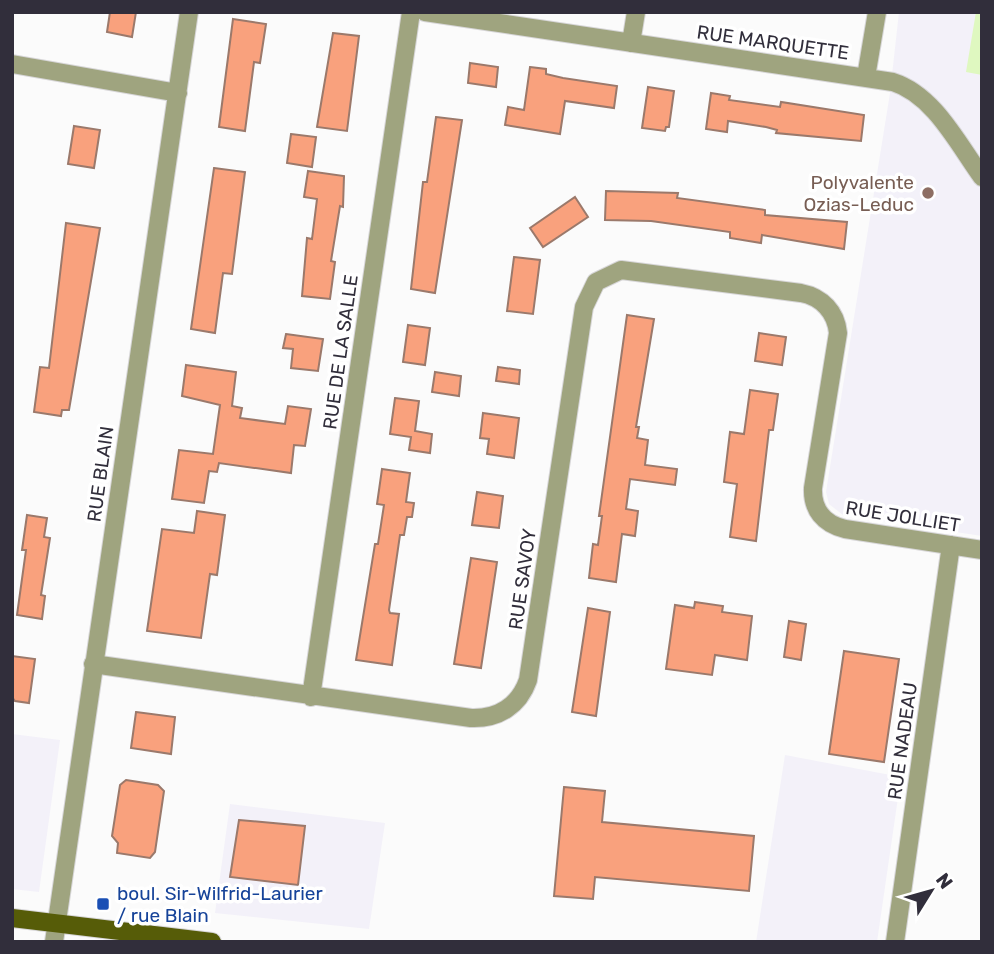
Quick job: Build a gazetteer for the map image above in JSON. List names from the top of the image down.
{
  "streets": {
    "street": [
      "RUE MARQUETTE",
      "RUE DE LA SALLE",
      "RUE BLAIN",
      "RUE JOLLIET",
      "RUE SAVOY",
      "RUE NADEAU"
    ]
  },
  "crossings": [
    ["RUE DE LA SALLE", "RUE SAVOY"],
    ["RUE BLAIN", "RUE SAVOY"],
    ["RUE JOLLIET", "RUE SAVOY"],
    ["RUE JOLLIET", "RUE NADEAU"]
  ],
  "places": {
    "other": ["Polyvalente Ozias-Leduc"],
    "transit": ["boul. Sir-Wilfrid-Laurier / rue Blain"]
  },
  "north": "top right"
}
